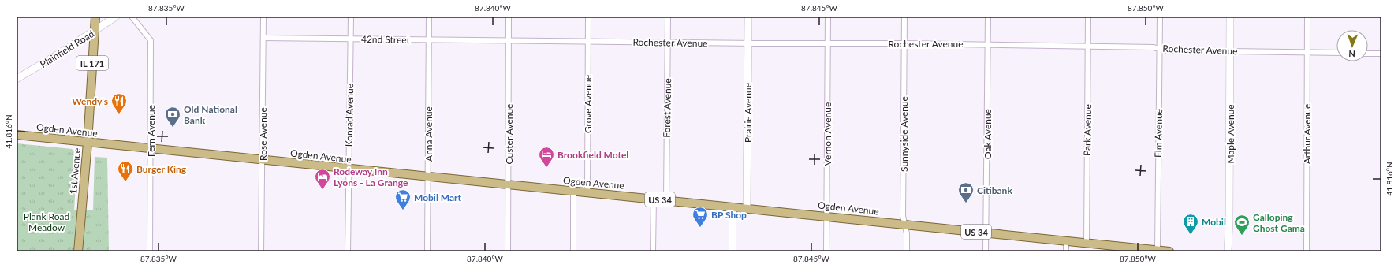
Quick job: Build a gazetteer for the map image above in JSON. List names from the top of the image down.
{
  "streets": {
    "main road": [
      "IL 171",
      "Ogden Avenue",
      "1st Avenue",
      "US 34"
    ],
    "street": [
      "42nd Street",
      "Rochester Avenue",
      "Plainfield Road",
      "Grove Avenue",
      "Forest Avenue",
      "Prairie Avenue",
      "Konrad Avenue",
      "Park Avenue",
      "Fern Avenue",
      "Elm Avenue",
      "Rose Avenue",
      "Anna Avenue",
      "Custer Avenue",
      "Vernon Avenue",
      "Sunnyside Avenue",
      "Oak Avenue",
      "Maple Avenue",
      "Arthur Avenue"
    ]
  },
  "crossings": [
    ["42nd Street", "Rochester Avenue"],
    ["42nd Street", "Konrad Avenue"],
    ["42nd Street", "Rose Avenue"],
    ["42nd Street", "Anna Avenue"],
    ["42nd Street", "Custer Avenue"],
    ["Rochester Avenue", "Grove Avenue"],
    ["Rochester Avenue", "Forest Avenue"],
    ["Rochester Avenue", "Prairie Avenue"],
    ["Rochester Avenue", "Park Avenue"],
    ["Rochester Avenue", "Elm Avenue"],
    ["Rochester Avenue", "Custer Avenue"],
    ["Rochester Avenue", "Vernon Avenue"],
    ["Rochester Avenue", "Sunnyside Avenue"],
    ["Rochester Avenue", "Oak Avenue"],
    ["Rochester Avenue", "Maple Avenue"],
    ["Rochester Avenue", "Arthur Avenue"],
    ["Plainfield Road", "1st Avenue"],
    ["Grove Avenue", "Ogden Avenue"],
    ["Forest Avenue", "Ogden Avenue"],
    ["Prairie Avenue", "Ogden Avenue"],
    ["Konrad Avenue", "Ogden Avenue"],
    ["Ogden Avenue", "Park Avenue"],
    ["Ogden Avenue", "Fern Avenue"],
    ["Ogden Avenue", "Elm Avenue"],
    ["Ogden Avenue", "Rose Avenue"],
    ["Ogden Avenue", "Anna Avenue"],
    ["Ogden Avenue", "Custer Avenue"],
    ["Ogden Avenue", "Vernon Avenue"],
    ["Ogden Avenue", "Sunnyside Avenue"],
    ["Ogden Avenue", "Oak Avenue"],
    ["Ogden Avenue", "1st Avenue"]
  ],
  "parks": ["Plank Road Meadow"],
  "places": {
    "restaurant": ["Wendy's", "Burger King"],
    "bank": ["Old National Bank", "Citibank"],
    "hotel": ["Brookfield Motel", "Rodeway Inn Lyons - La Grange"],
    "supermarket": ["Mobil Mart", "BP Shop"],
    "building": ["Mobil"],
    "sports": ["Galloping Ghost Gama"]
  },
  "north": "bottom",
  "coordinates": [
    "87.835°W",
    "87.840°W",
    "87.845°W",
    "87.850°W",
    "41.816°N"
  ]
}
